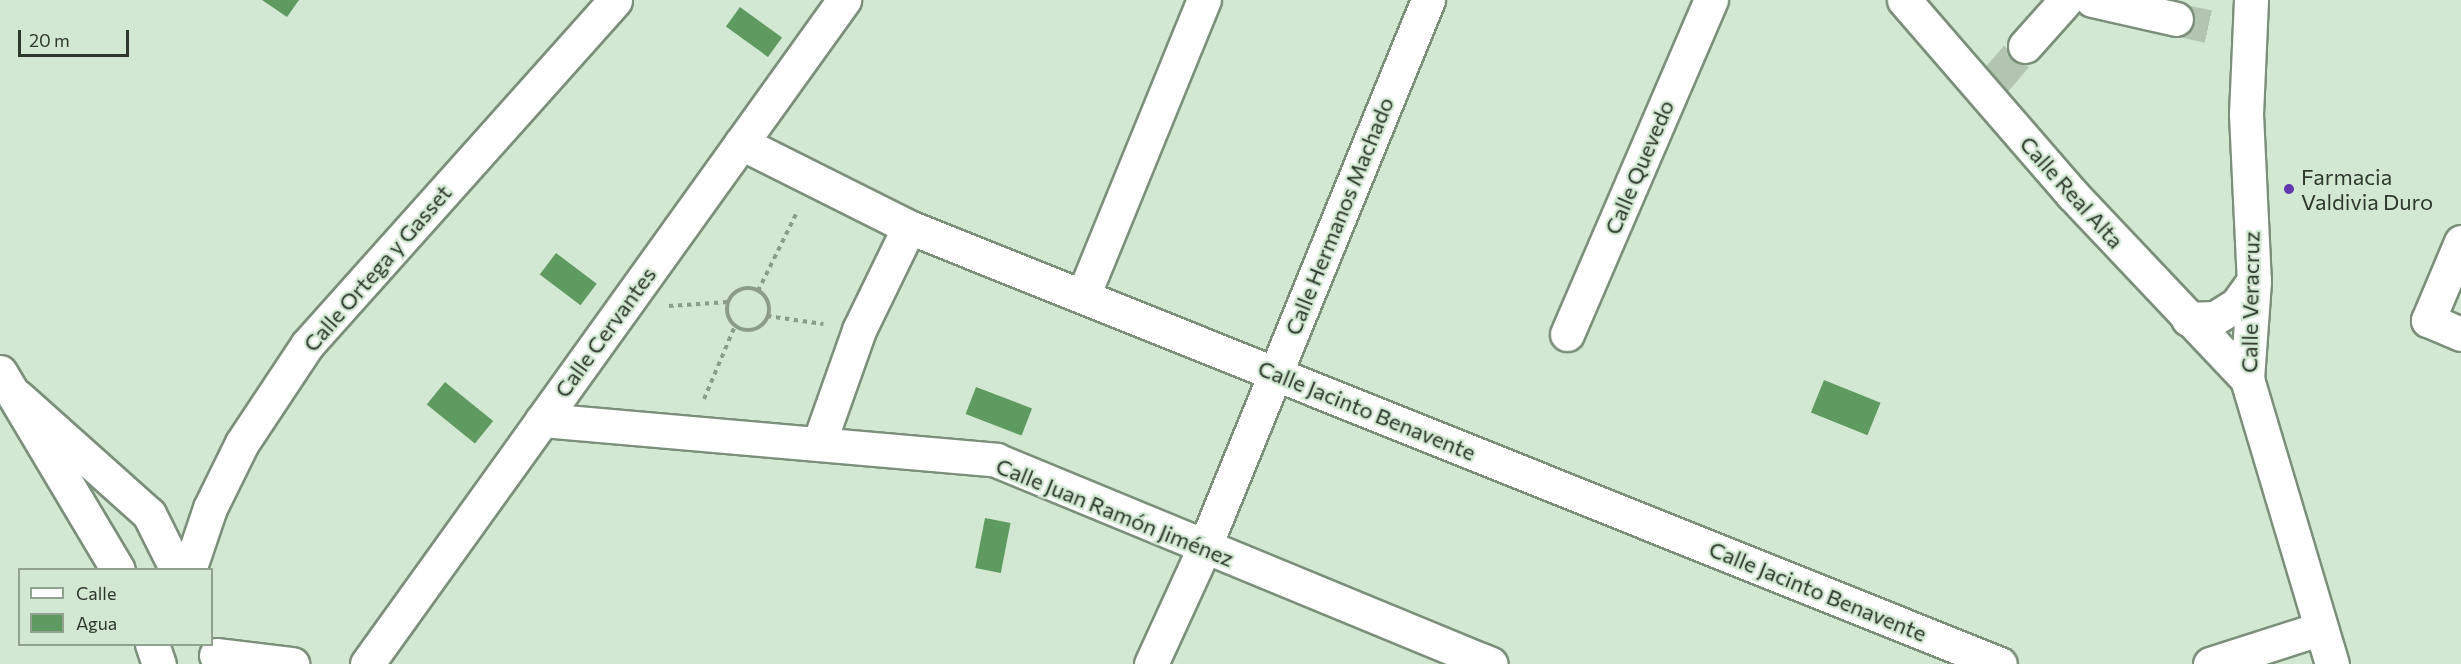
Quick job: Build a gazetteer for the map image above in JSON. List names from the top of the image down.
{
  "streets": {
    "street": [
      "Calle Quevedo",
      "Calle Real Alta",
      "Calle Hermanos Machado",
      "Calle Ortega y Gasset",
      "Calle Veracruz",
      "Calle Cervantes",
      "Calle Jacinto Benavente",
      "Calle Juan Ramón Jiménez"
    ]
  },
  "crossings": [
    ["Calle Real Alta", "Calle Veracruz"],
    ["Calle Hermanos Machado", "Calle Jacinto Benavente"],
    ["Calle Hermanos Machado", "Calle Juan Ramón Jiménez"],
    ["Calle Cervantes", "Calle Jacinto Benavente"],
    ["Calle Cervantes", "Calle Juan Ramón Jiménez"]
  ],
  "places": ["Farmacia Valdivia Duro"],
  "legend": ["Calle", "Agua"],
  "scale_bar": "20 m"
}
